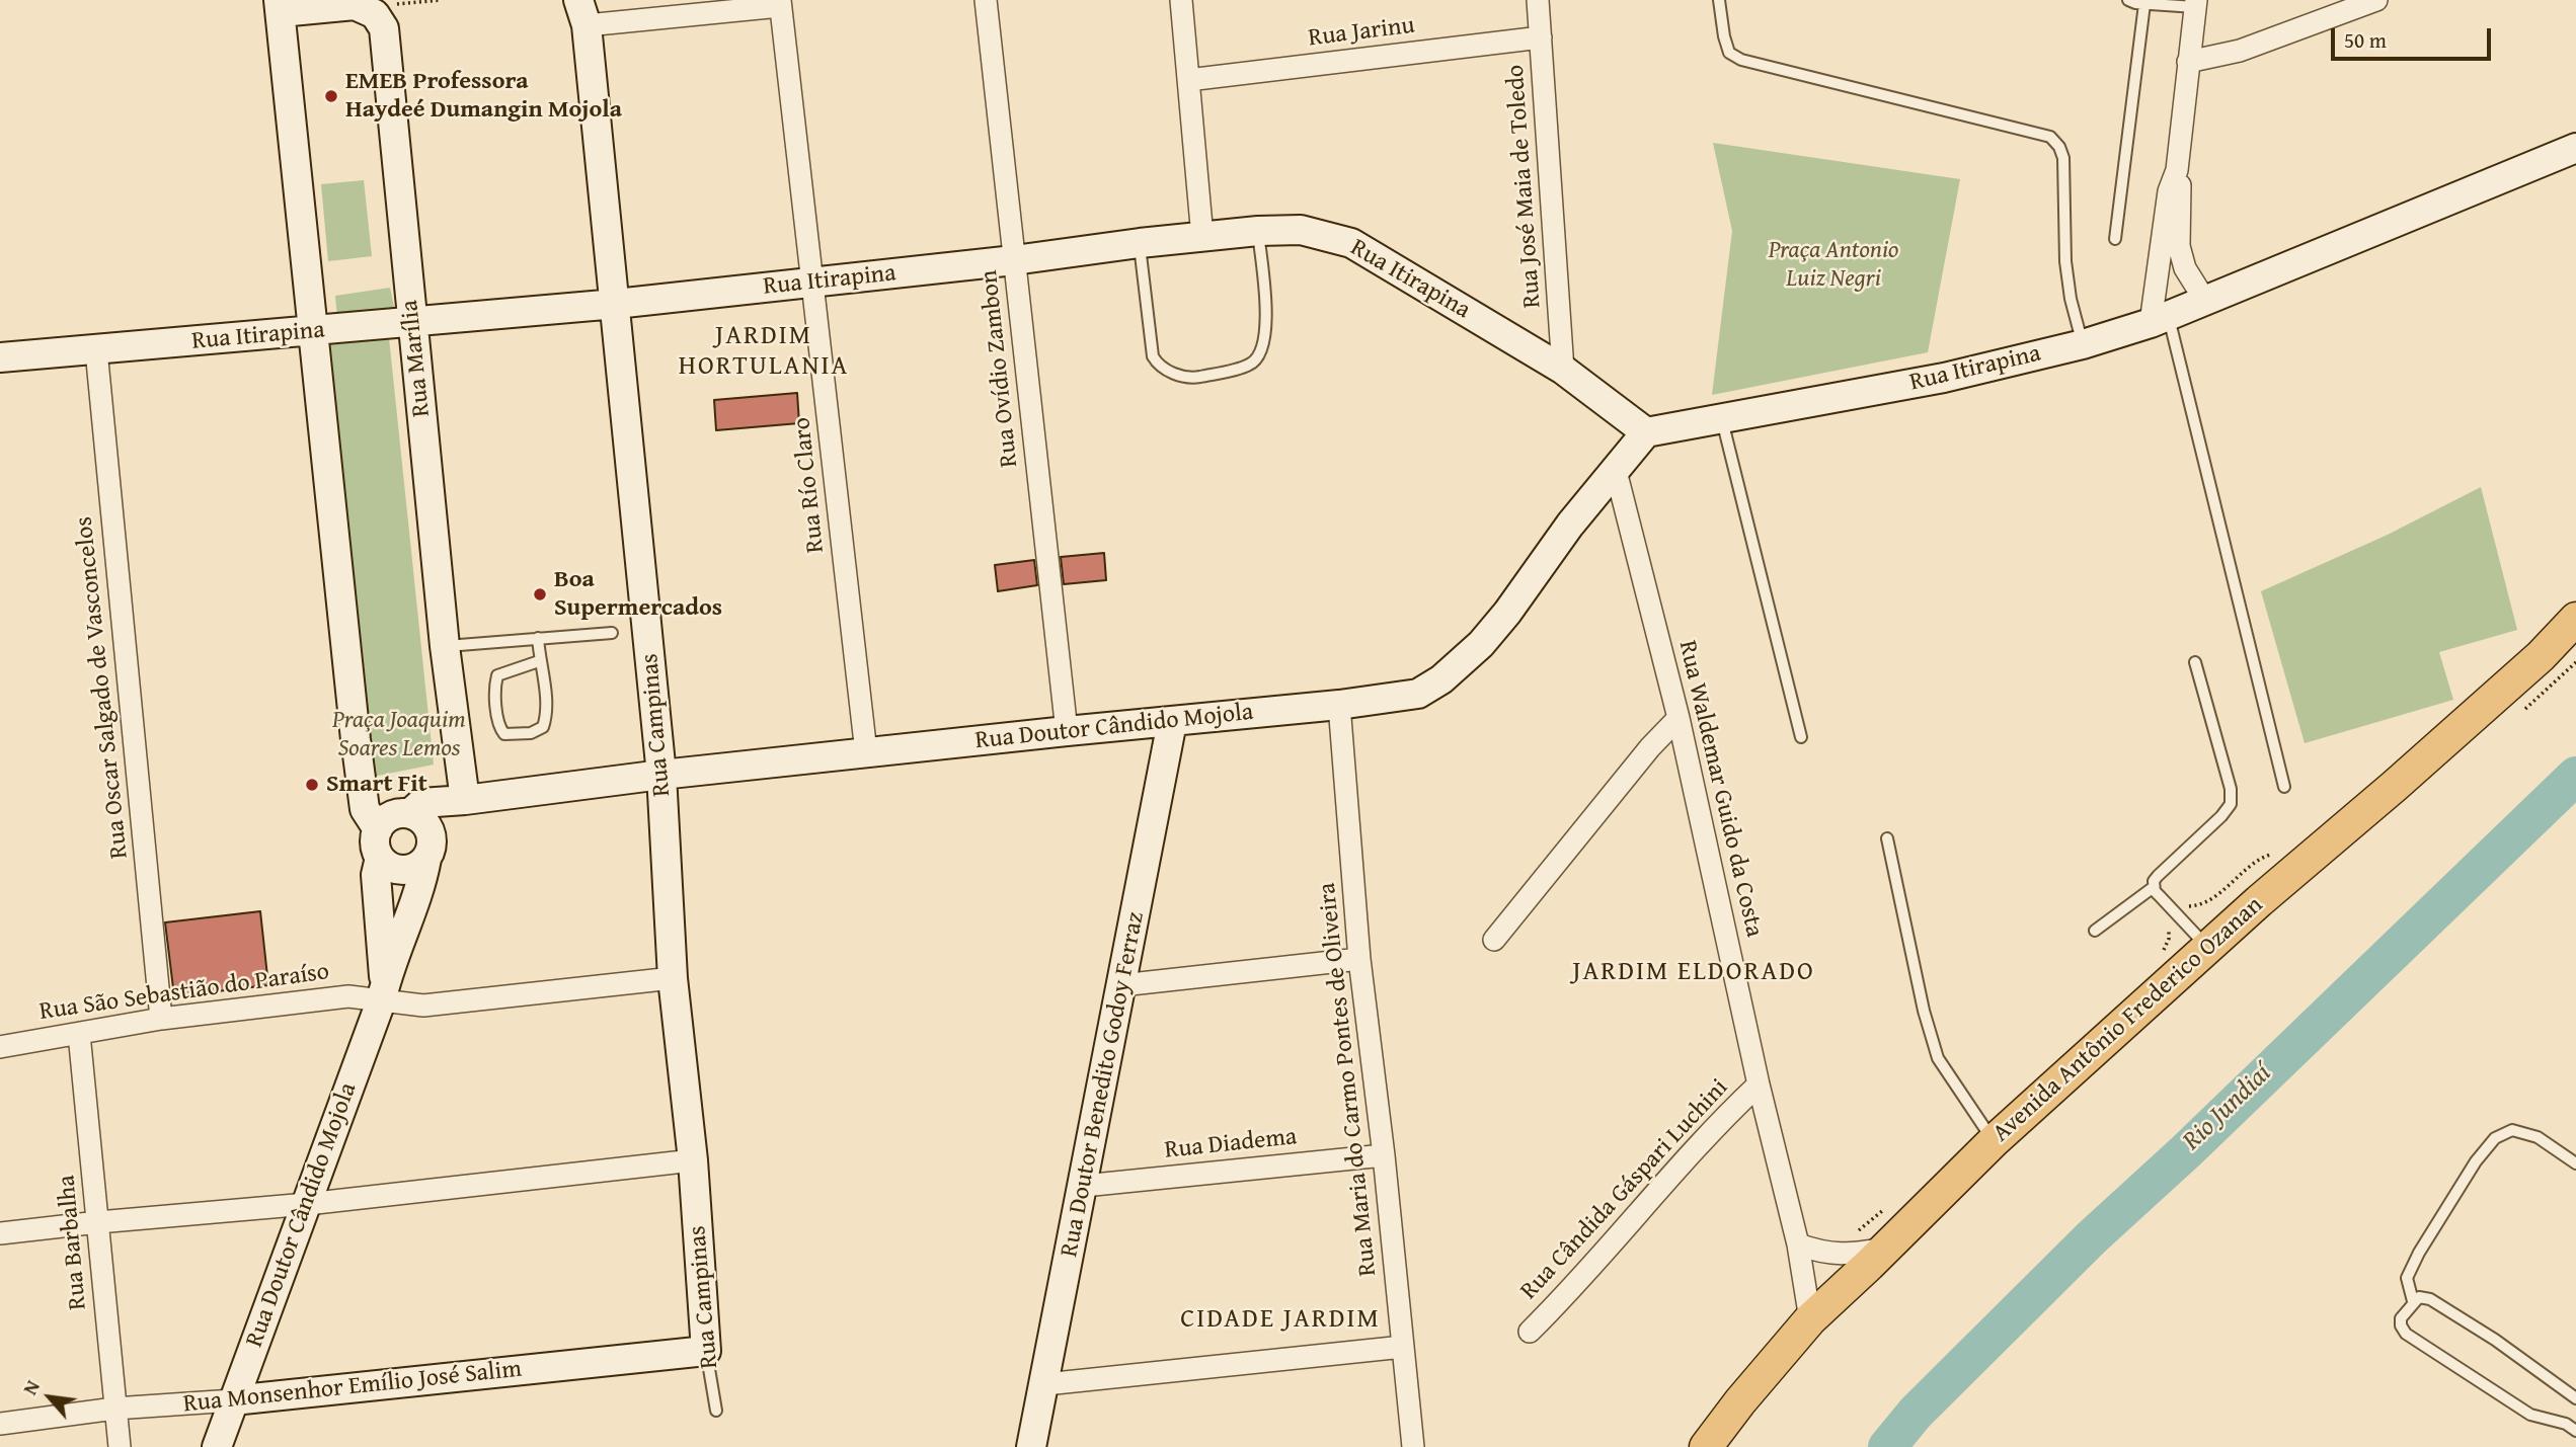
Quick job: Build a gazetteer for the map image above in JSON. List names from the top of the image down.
{
  "streets": {
    "main road": ["Avenida Antônio Frederico Ozanan"],
    "street": [
      "Rua Jarinu",
      "Rua José Maia de Toledo",
      "Rua Itirapina",
      "Rua Marília",
      "Rua Ovídio Zambon",
      "Rua Río Claro",
      "Rua Oscar Salgado de Vasconcelos",
      "Rua Campinas",
      "Rua Doutor Cândido Mojola",
      "Rua Waldemar Guido da Costa",
      "Rua São Sebastião do Paraíso",
      "Rua Maria do Carmo Pontes de Oliveira",
      "Rua Doutor Benedito Godoy Ferraz",
      "Rua Diadema",
      "Rua Cândida Gáspari Luchini",
      "Rua Barbalha",
      "Rua Monsenhor Emílio José Salim"
    ]
  },
  "crossings": [
    ["Rua Jarinu", "Rua José Maia de Toledo"],
    ["Rua José Maia de Toledo", "Rua Itirapina"],
    ["Rua Itirapina", "Rua Marília"],
    ["Rua Itirapina", "Rua Ovídio Zambon"],
    ["Rua Itirapina", "Rua Río Claro"],
    ["Rua Itirapina", "Rua Oscar Salgado de Vasconcelos"],
    ["Rua Itirapina", "Rua Campinas"],
    ["Rua Itirapina", "Rua Doutor Cândido Mojola"],
    ["Rua Marília", "Rua Doutor Cândido Mojola"],
    ["Rua Ovídio Zambon", "Rua Doutor Cândido Mojola"],
    ["Rua Río Claro", "Rua Doutor Cândido Mojola"],
    ["Rua Oscar Salgado de Vasconcelos", "Rua São Sebastião do Paraíso"],
    ["Rua Campinas", "Rua Doutor Cândido Mojola"],
    ["Rua Campinas", "Rua São Sebastião do Paraíso"],
    ["Rua Campinas", "Rua Monsenhor Emílio José Salim"],
    ["Rua Doutor Cândido Mojola", "Rua Waldemar Guido da Costa"],
    ["Rua Doutor Cândido Mojola", "Rua São Sebastião do Paraíso"],
    ["Rua Doutor Cândido Mojola", "Rua Maria do Carmo Pontes de Oliveira"],
    ["Rua Doutor Cândido Mojola", "Rua Doutor Benedito Godoy Ferraz"],
    ["Rua Doutor Cândido Mojola", "Rua Monsenhor Emílio José Salim"],
    ["Rua Waldemar Guido da Costa", "Avenida Antônio Frederico Ozanan"],
    ["Rua Waldemar Guido da Costa", "Rua Cândida Gáspari Luchini"],
    ["Rua São Sebastião do Paraíso", "Rua Barbalha"],
    ["Rua Maria do Carmo Pontes de Oliveira", "Rua Diadema"],
    ["Rua Doutor Benedito Godoy Ferraz", "Rua Diadema"],
    ["Rua Barbalha", "Rua Monsenhor Emílio José Salim"]
  ],
  "districts": ["JARDIM HORTULANIA", "JARDIM ELDORADO", "CIDADE JARDIM"],
  "water": ["Rio Jundiaí"],
  "parks": ["Praça Antonio Luiz Negri", "Praça Joaquim Soares Lemos"],
  "places": ["EMEB Professora Haydeé Dumangin Mojola", "Boa Supermercados", "Smart Fit"],
  "scale_bar": "50 m",
  "north": "top left"
}
